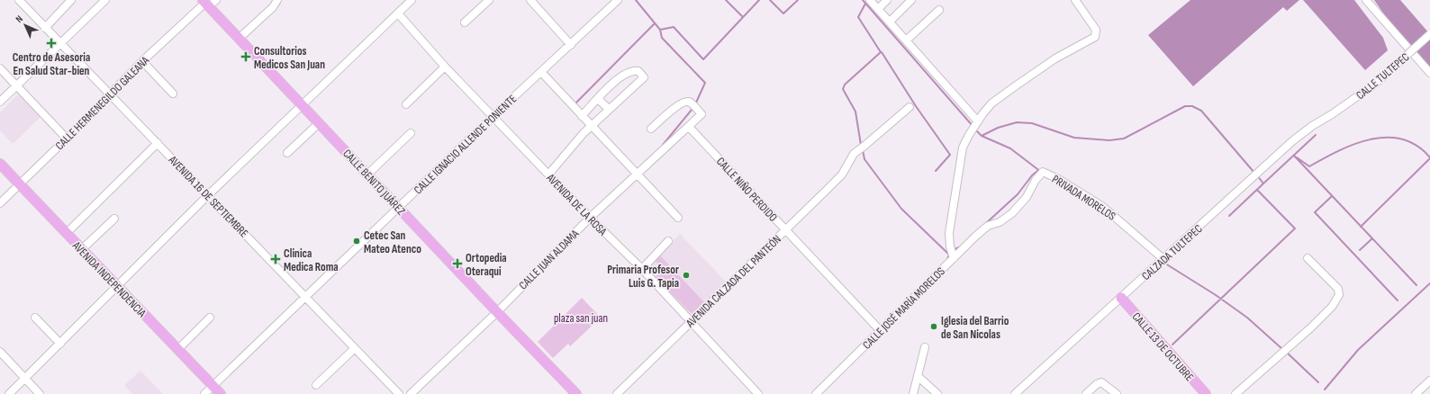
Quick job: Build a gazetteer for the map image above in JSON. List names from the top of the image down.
{
  "streets": {
    "main road": ["CALLE BENITO JUÁREZ", "AVENIDA INDEPENDENCIA", "CALLE 13 DE OCTUBRE"],
    "street": [
      "CALLE TULTEPEC",
      "CALLE HERMENEGILDO GALEANA",
      "CALLE IGNACIO ALLENDE PONIENTE",
      "CALLE NIÑO PERDIDO",
      "AVENIDA 16 DE SEPTIEMBRE",
      "PRIVADA MORELOS",
      "AVENIDA DE LA ROSA",
      "CALZADA TULTEPEC",
      "CALLE JUAN ALDAMA",
      "AVENIDA CALZADA DEL PANTEÓN",
      "CALLE JOSÉ MARÍA MORELOS"
    ]
  },
  "crossings": [
    ["CALLE TULTEPEC", "CALZADA TULTEPEC"],
    ["CALLE HERMENEGILDO GALEANA", "CALLE BENITO JUÁREZ"],
    ["CALLE HERMENEGILDO GALEANA", "AVENIDA 16 DE SEPTIEMBRE"],
    ["CALLE HERMENEGILDO GALEANA", "AVENIDA INDEPENDENCIA"],
    ["CALLE IGNACIO ALLENDE PONIENTE", "CALLE BENITO JUÁREZ"],
    ["CALLE IGNACIO ALLENDE PONIENTE", "AVENIDA 16 DE SEPTIEMBRE"],
    ["CALLE IGNACIO ALLENDE PONIENTE", "AVENIDA DE LA ROSA"],
    ["CALLE IGNACIO ALLENDE PONIENTE", "AVENIDA INDEPENDENCIA"],
    ["CALLE BENITO JUÁREZ", "CALLE JUAN ALDAMA"],
    ["CALLE NIÑO PERDIDO", "CALLE JUAN ALDAMA"],
    ["CALLE NIÑO PERDIDO", "AVENIDA CALZADA DEL PANTEÓN"],
    ["CALLE NIÑO PERDIDO", "CALLE JOSÉ MARÍA MORELOS"],
    ["PRIVADA MORELOS", "CALZADA TULTEPEC"],
    ["PRIVADA MORELOS", "CALLE JOSÉ MARÍA MORELOS"],
    ["AVENIDA DE LA ROSA", "CALLE JUAN ALDAMA"],
    ["AVENIDA DE LA ROSA", "AVENIDA CALZADA DEL PANTEÓN"],
    ["CALZADA TULTEPEC", "CALLE 13 DE OCTUBRE"]
  ],
  "parks": ["plaza san juan"],
  "places": {
    "health": [
      "Centro de Asesoria En Salud Star-bien",
      "Consultorios Medicos San Juan",
      "Clinica Medica Roma",
      "Ortopedia Oteraqui"
    ],
    "other": ["Cetec San Mateo Atenco", "Primaria Profesor Luis G. Tapia", "Iglesia del Barrio de San Nicolas"]
  },
  "north": "top left"
}
